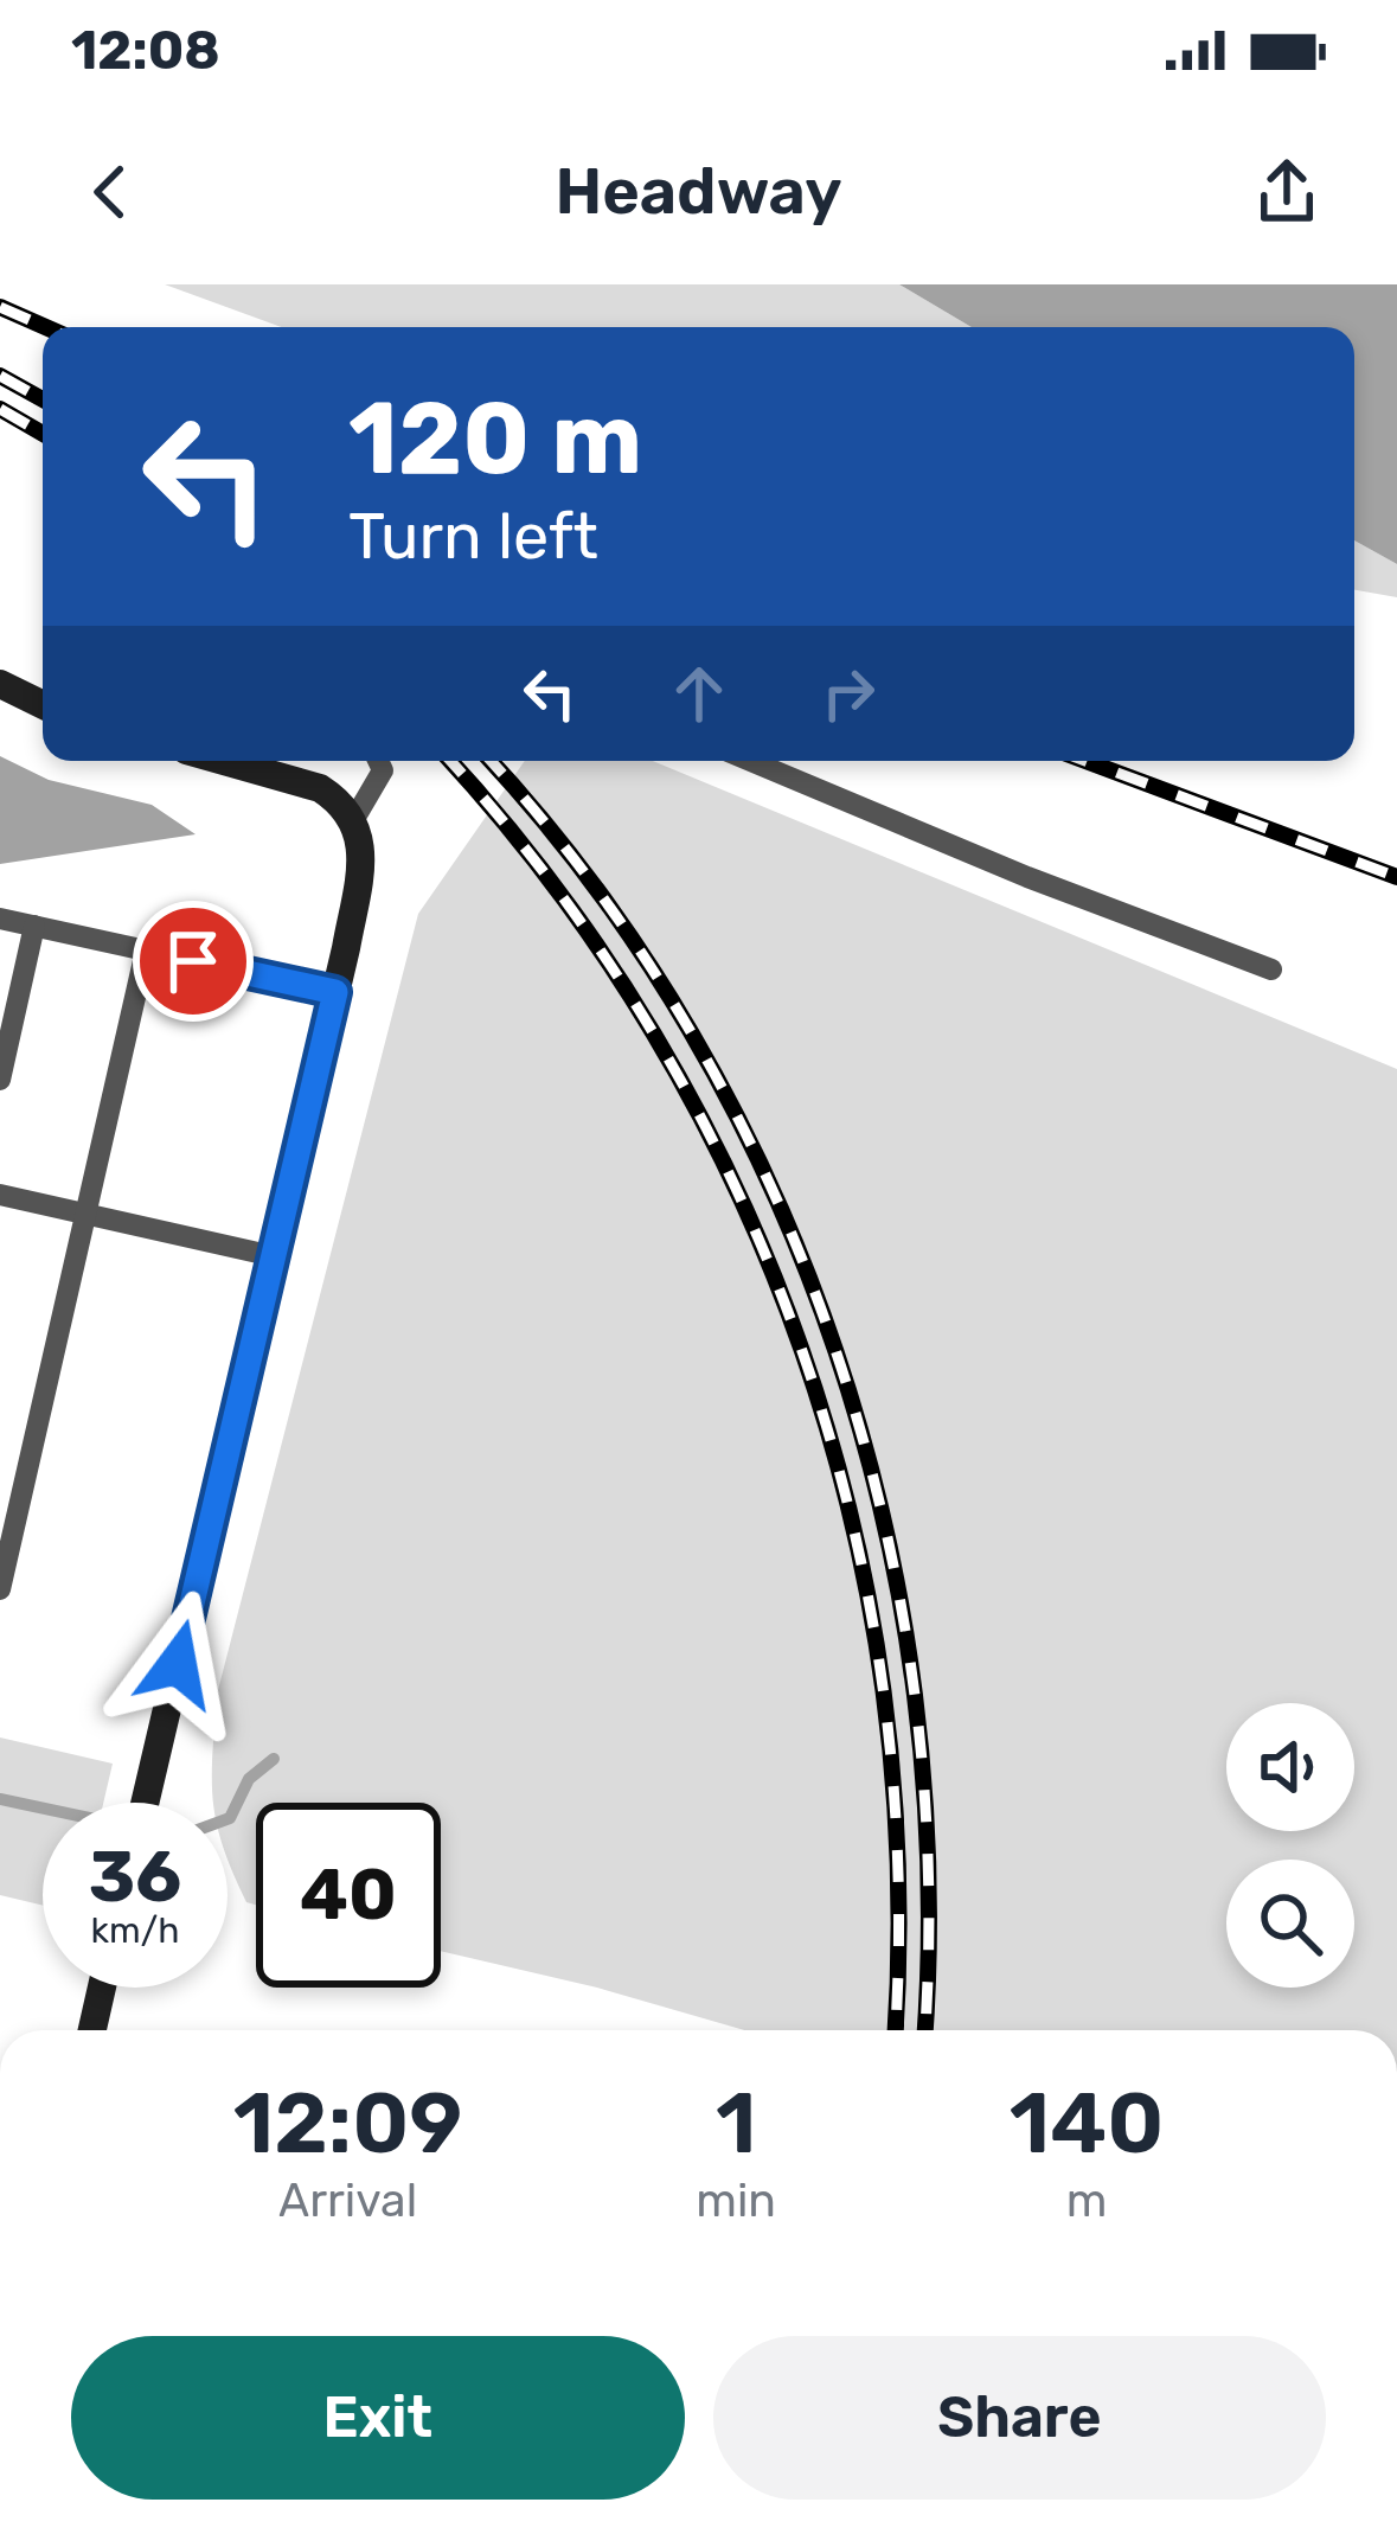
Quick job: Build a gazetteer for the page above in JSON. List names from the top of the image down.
{
  "page": {
    "status": "12:08",
    "header": "Headway",
    "turn": ["120 m", "Turn left"],
    "speed": "36 km/h",
    "limit": "40",
    "eta": [
      "12:09",
      "Arrival",
      "1",
      "min",
      "140",
      "m"
    ],
    "buttons": ["Exit", "Share"]
  }
}
